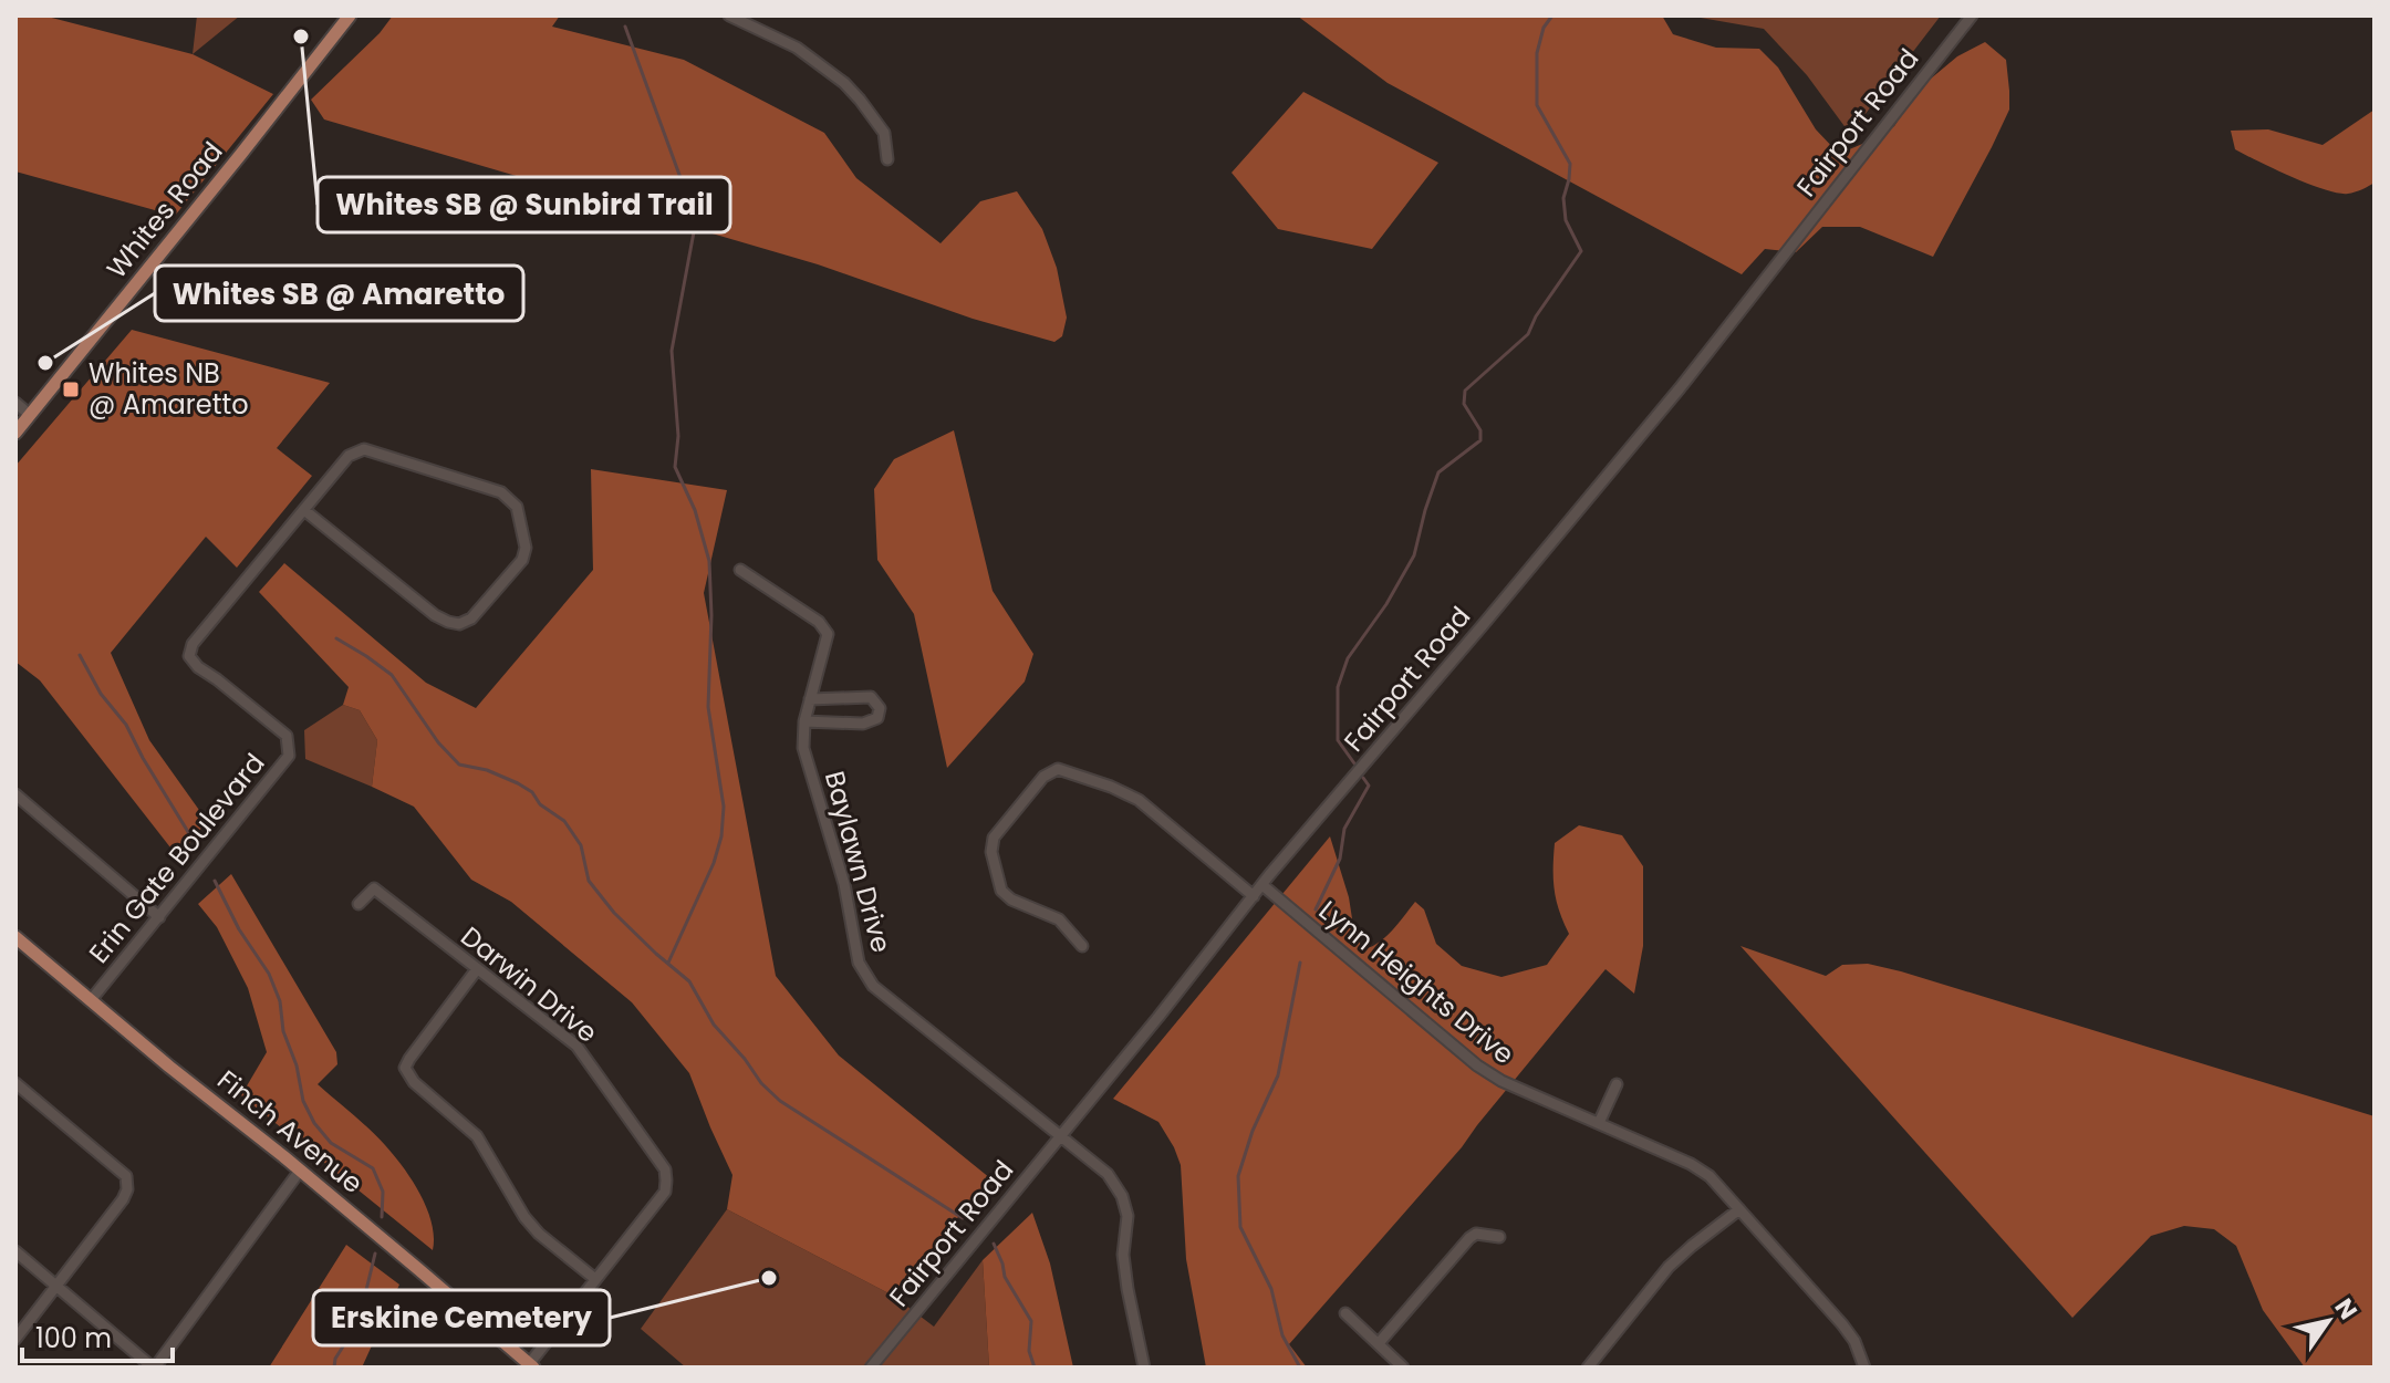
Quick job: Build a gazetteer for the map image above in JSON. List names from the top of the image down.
{
  "streets": {
    "main road": ["Whites Road", "Finch Avenue"],
    "street": [
      "Fairport Road",
      "Erin Gate Boulevard",
      "Baylawn Drive",
      "Lynn Heights Drive",
      "Darwin Drive"
    ]
  },
  "crossings": [
    ["Fairport Road", "Baylawn Drive"],
    ["Fairport Road", "Lynn Heights Drive"],
    ["Erin Gate Boulevard", "Finch Avenue"],
    ["Darwin Drive", "Finch Avenue"]
  ],
  "places": {
    "other": ["Whites SB @ Sunbird Trail", "Whites SB @ Amaretto", "Erskine Cemetery"],
    "transit": ["Whites NB @ Amaretto"]
  },
  "scale_bar": "100 m",
  "north": "top right"
}
